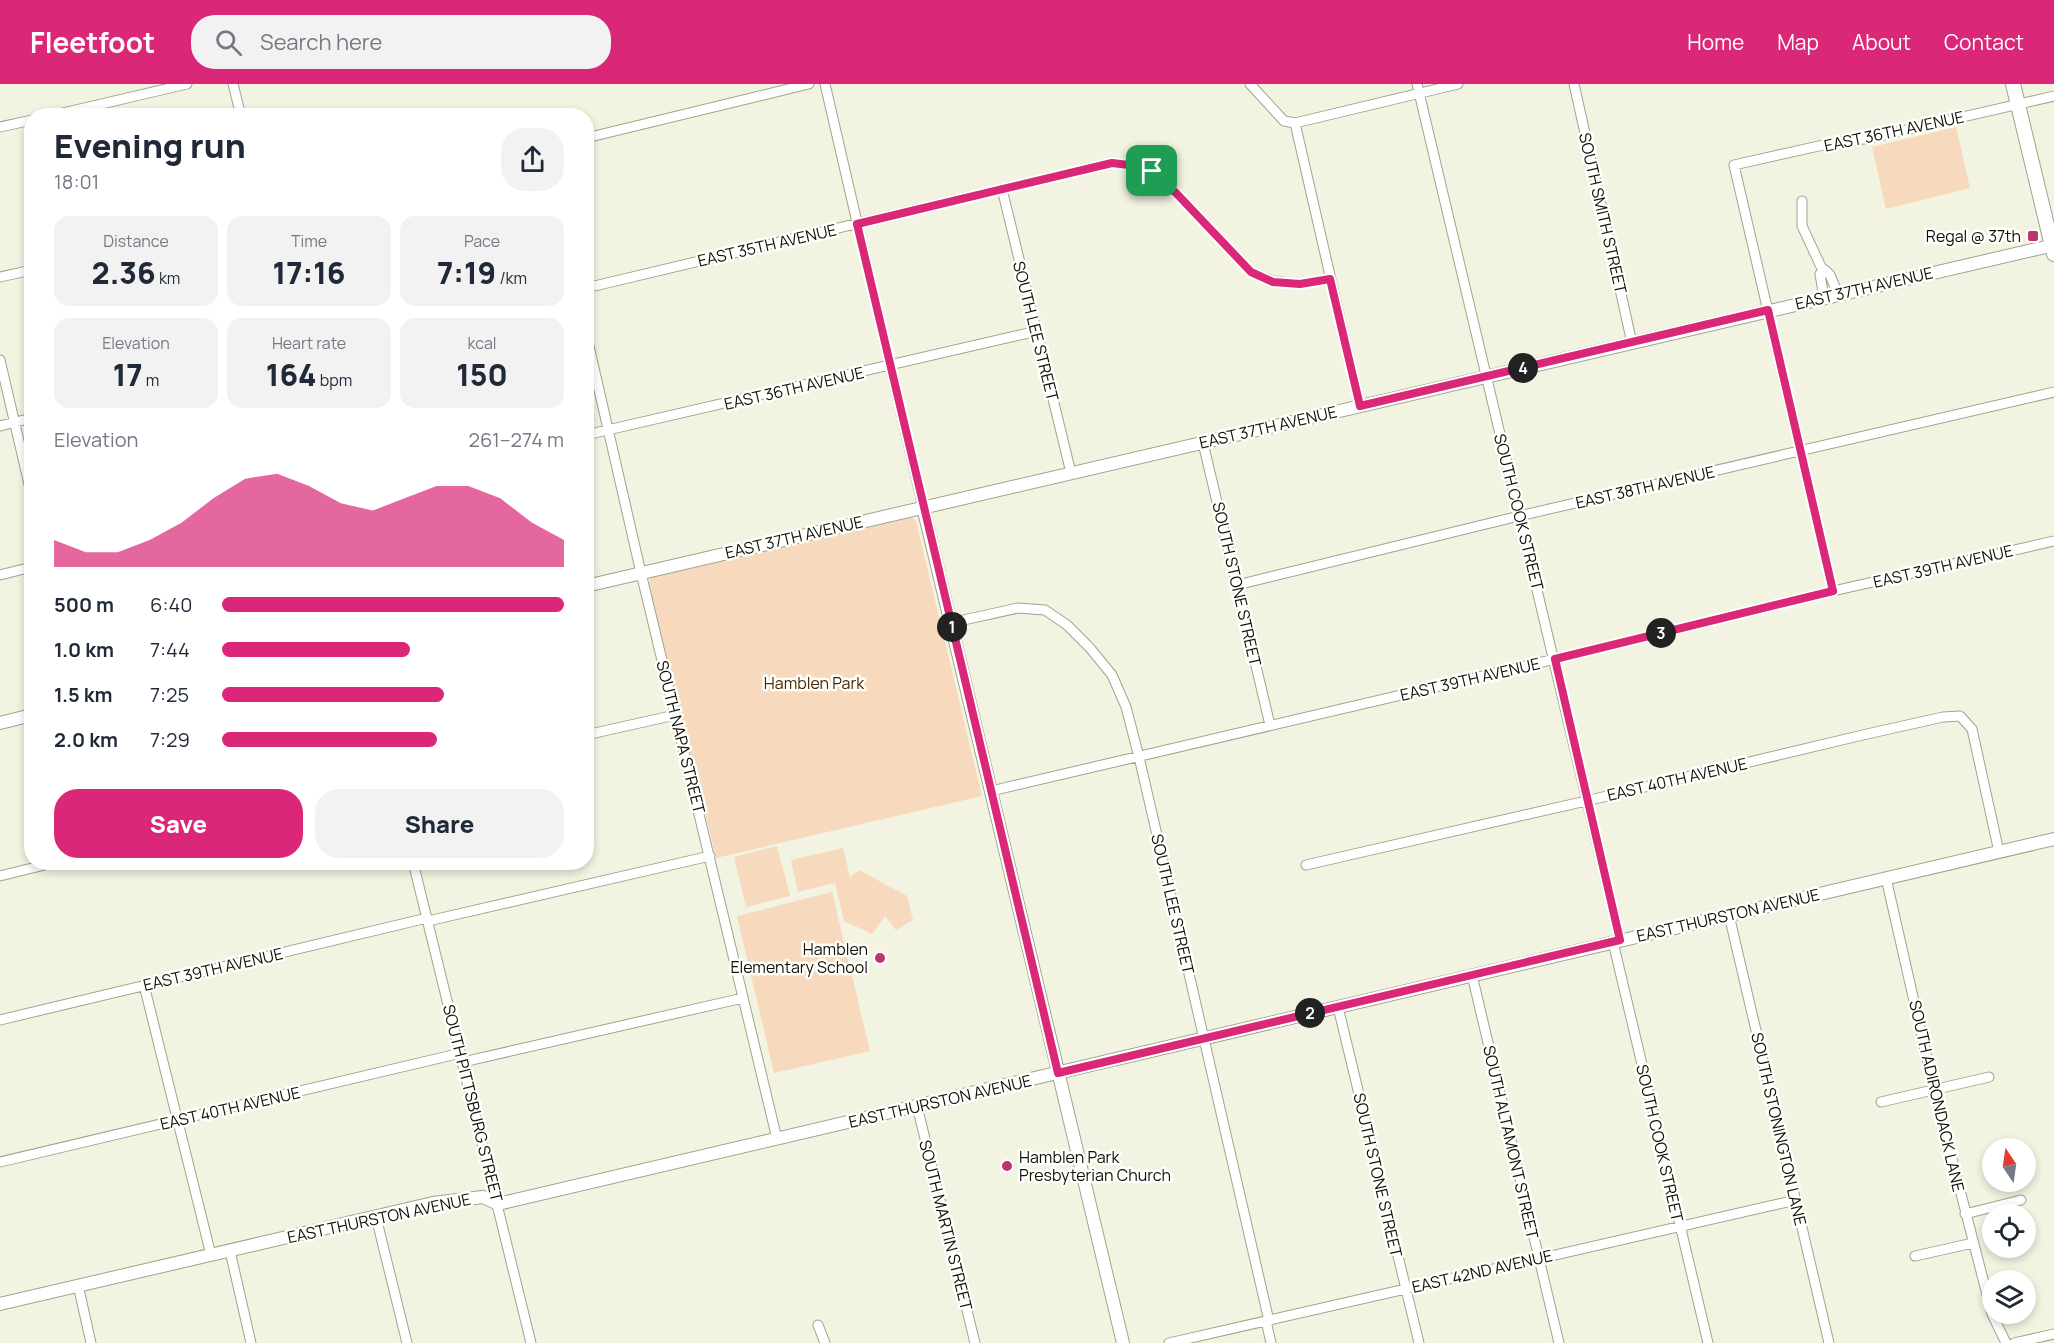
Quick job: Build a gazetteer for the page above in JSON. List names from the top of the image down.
{
  "streets": {
    "street": [
      "EAST 36TH AVENUE",
      "SOUTH SMITH STREET",
      "EAST 35TH AVENUE",
      "EAST 37TH AVENUE",
      "SOUTH LEE STREET",
      "EAST 38TH AVENUE",
      "SOUTH COOK STREET",
      "EAST 39TH AVENUE",
      "SOUTH STONE STREET",
      "SOUTH NAPA STREET",
      "EAST 40TH AVENUE",
      "EAST THURSTON AVENUE",
      "SOUTH ADIRONDACK LANE",
      "SOUTH PITTSBURG STREET",
      "SOUTH STONINGTON LANE",
      "SOUTH ALTAMONT STREET",
      "SOUTH MARTIN STREET",
      "EAST 42ND AVENUE"
    ]
  },
  "crossings": [
    ["EAST 36TH AVENUE", "EAST 37TH AVENUE"],
    ["EAST 36TH AVENUE", "SOUTH LEE STREET"],
    ["EAST 36TH AVENUE", "SOUTH NAPA STREET"],
    ["SOUTH SMITH STREET", "EAST 37TH AVENUE"],
    ["EAST 35TH AVENUE", "SOUTH LEE STREET"],
    ["EAST 37TH AVENUE", "SOUTH LEE STREET"],
    ["EAST 37TH AVENUE", "SOUTH COOK STREET"],
    ["EAST 37TH AVENUE", "SOUTH STONE STREET"],
    ["EAST 37TH AVENUE", "SOUTH NAPA STREET"],
    ["SOUTH LEE STREET", "EAST 39TH AVENUE"],
    ["SOUTH LEE STREET", "EAST THURSTON AVENUE"],
    ["SOUTH LEE STREET", "EAST 42ND AVENUE"],
    ["EAST 38TH AVENUE", "SOUTH COOK STREET"],
    ["EAST 38TH AVENUE", "SOUTH STONE STREET"],
    ["SOUTH COOK STREET", "EAST 39TH AVENUE"],
    ["SOUTH COOK STREET", "EAST 40TH AVENUE"],
    ["SOUTH COOK STREET", "EAST THURSTON AVENUE"],
    ["SOUTH COOK STREET", "EAST 42ND AVENUE"],
    ["EAST 39TH AVENUE", "SOUTH STONE STREET"],
    ["EAST 39TH AVENUE", "SOUTH NAPA STREET"],
    ["EAST 39TH AVENUE", "SOUTH PITTSBURG STREET"],
    ["SOUTH STONE STREET", "EAST THURSTON AVENUE"],
    ["SOUTH STONE STREET", "EAST 42ND AVENUE"],
    ["SOUTH NAPA STREET", "EAST 40TH AVENUE"],
    ["SOUTH NAPA STREET", "EAST THURSTON AVENUE"],
    ["EAST 40TH AVENUE", "EAST THURSTON AVENUE"],
    ["EAST 40TH AVENUE", "SOUTH PITTSBURG STREET"],
    ["EAST THURSTON AVENUE", "SOUTH ADIRONDACK LANE"],
    ["EAST THURSTON AVENUE", "SOUTH PITTSBURG STREET"],
    ["EAST THURSTON AVENUE", "SOUTH STONINGTON LANE"],
    ["EAST THURSTON AVENUE", "SOUTH ALTAMONT STREET"],
    ["EAST THURSTON AVENUE", "SOUTH MARTIN STREET"],
    ["SOUTH STONINGTON LANE", "EAST 42ND AVENUE"],
    ["SOUTH ALTAMONT STREET", "EAST 42ND AVENUE"]
  ],
  "parks": ["Hamblen Park"],
  "places": {
    "transit": ["Regal @ 37th"],
    "other": ["Hamblen Elementary School", "Hamblen Park Presbyterian Church"]
  },
  "north": "top",
  "page": {
    "header": "Fleetfoot",
    "search": "Search here",
    "nav": [
      "Home",
      "Map",
      "About",
      "Contact"
    ],
    "heading": ["Evening run", "18:01"],
    "stats": [
      ["Distance", "2.36 km"],
      ["Time", "17:16"],
      ["Pace", "7:19 /km"],
      ["Elevation", "17 m"],
      ["Heart rate", "164 bpm"],
      ["kcal", "150"]
    ],
    "pins": [
      "4",
      "1",
      "3",
      "2"
    ],
    "chart": ["Elevation", "261–274 m"],
    "list": [
      {
        "name": "500 m",
        "note": "6:40"
      },
      {
        "name": "1.0 km",
        "note": "7:44"
      },
      {
        "name": "1.5 km",
        "note": "7:25"
      },
      {
        "name": "2.0 km",
        "note": "7:29"
      }
    ],
    "buttons": ["Save", "Share"]
  }
}
